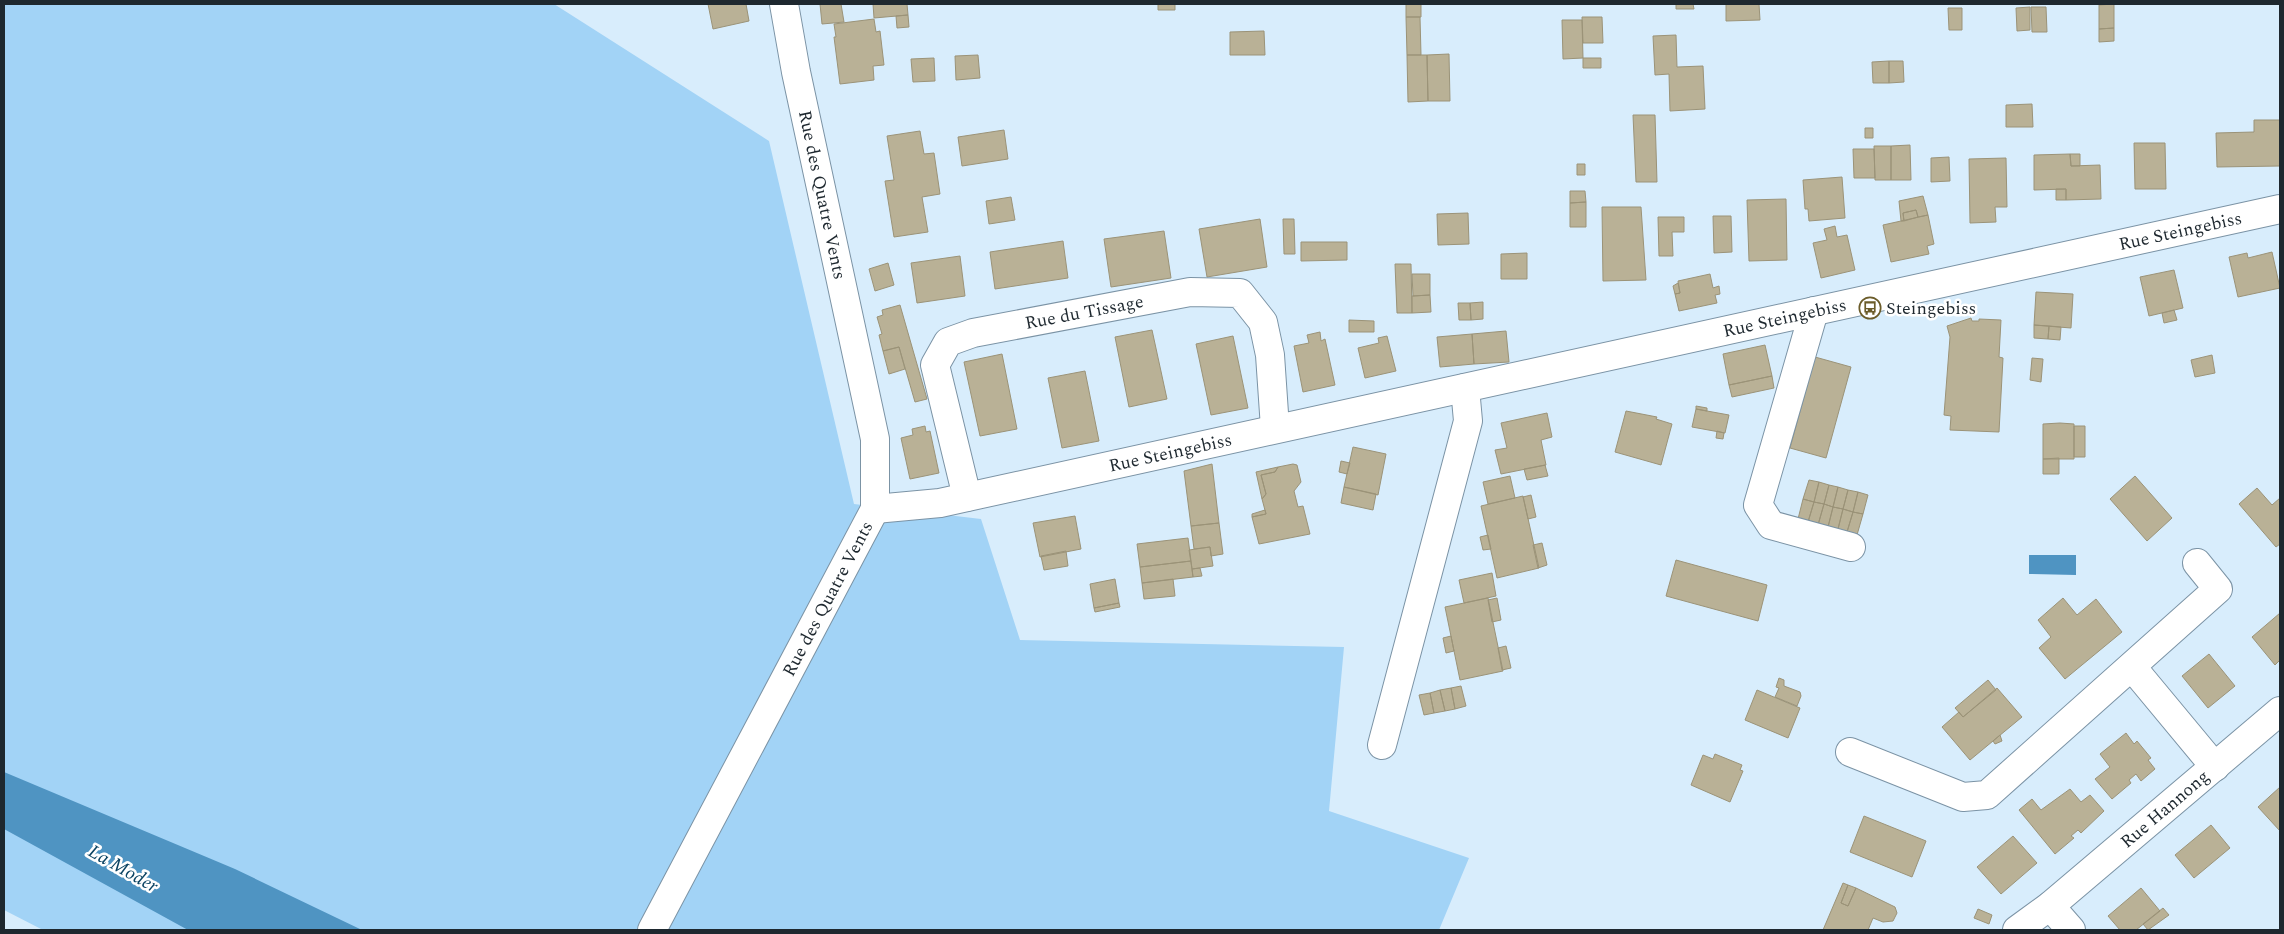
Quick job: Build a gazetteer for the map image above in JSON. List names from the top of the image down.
{
  "streets": {
    "street": [
      "Rue des Quatre Vents",
      "Rue Steingebiss",
      "Rue du Tissage",
      "Rue Hannong"
    ]
  },
  "crossings": [
    ["Rue des Quatre Vents", "Rue Steingebiss"],
    ["Rue Steingebiss", "Rue du Tissage"]
  ],
  "water": ["La Moder"],
  "places": {
    "bus stop": ["Steingebiss"]
  }
}
